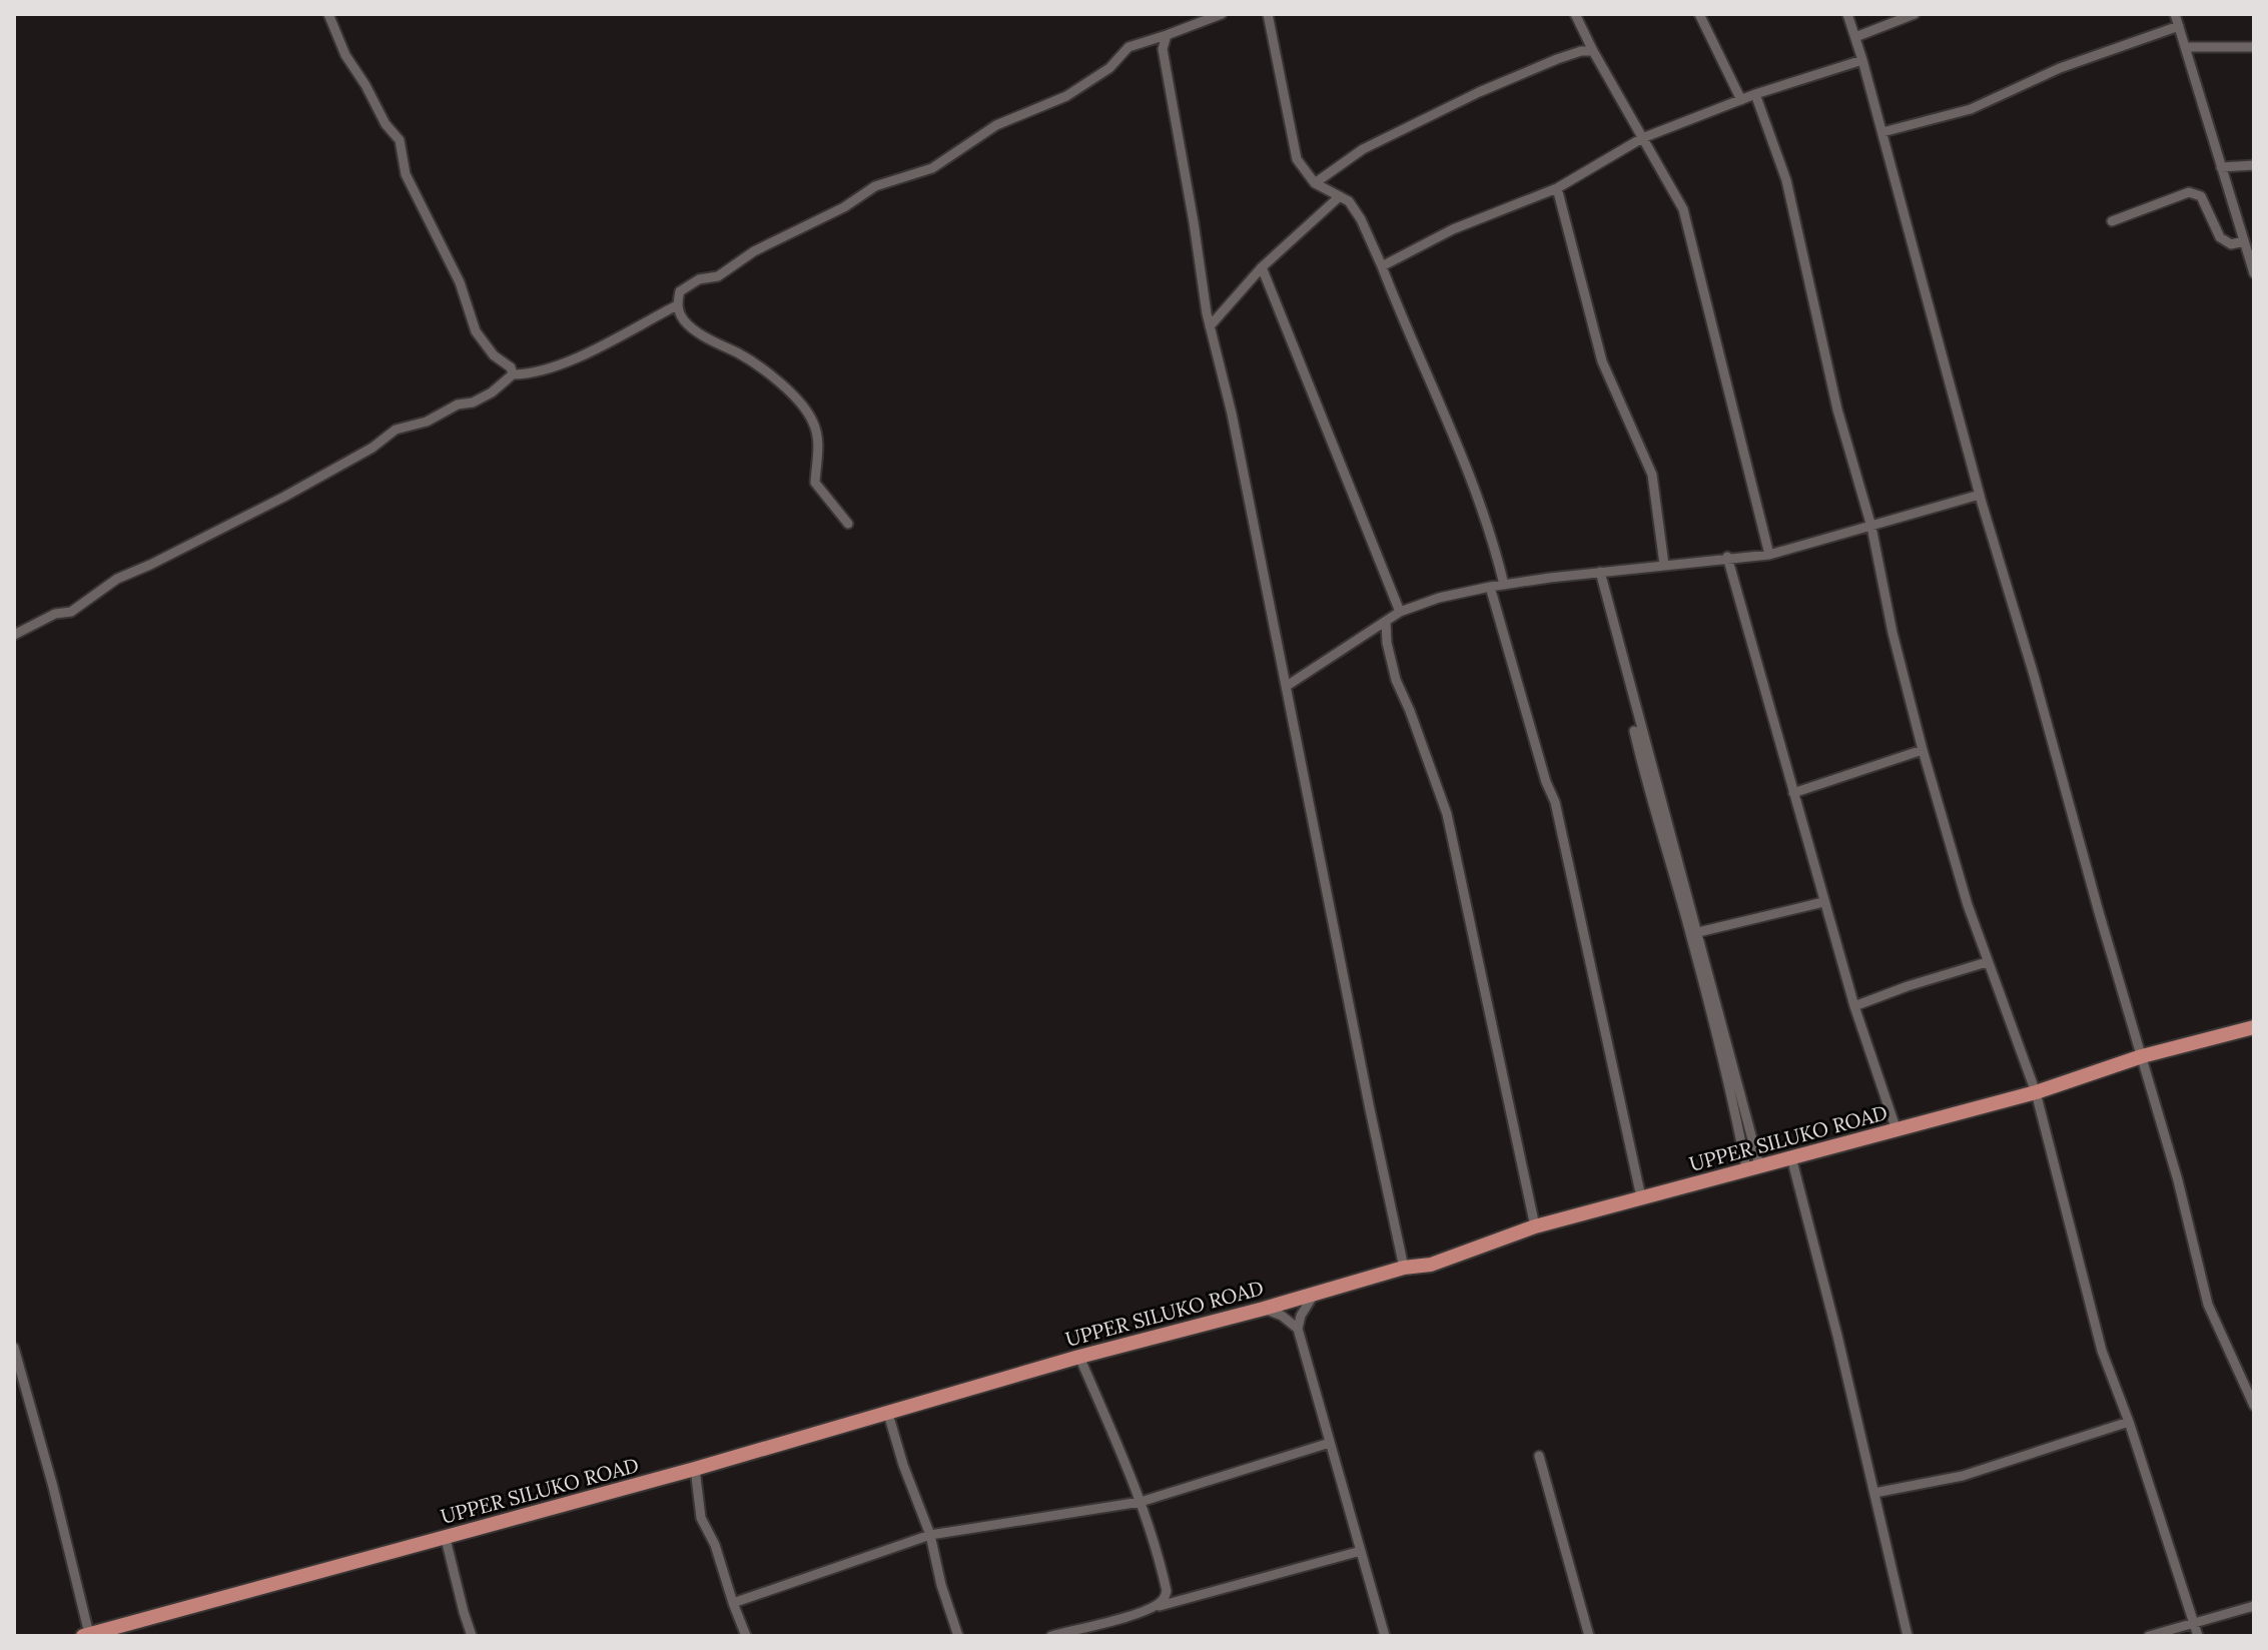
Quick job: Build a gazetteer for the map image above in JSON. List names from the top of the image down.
{
  "streets": {
    "main road": ["UPPER SILUKO ROAD"]
  }
}
